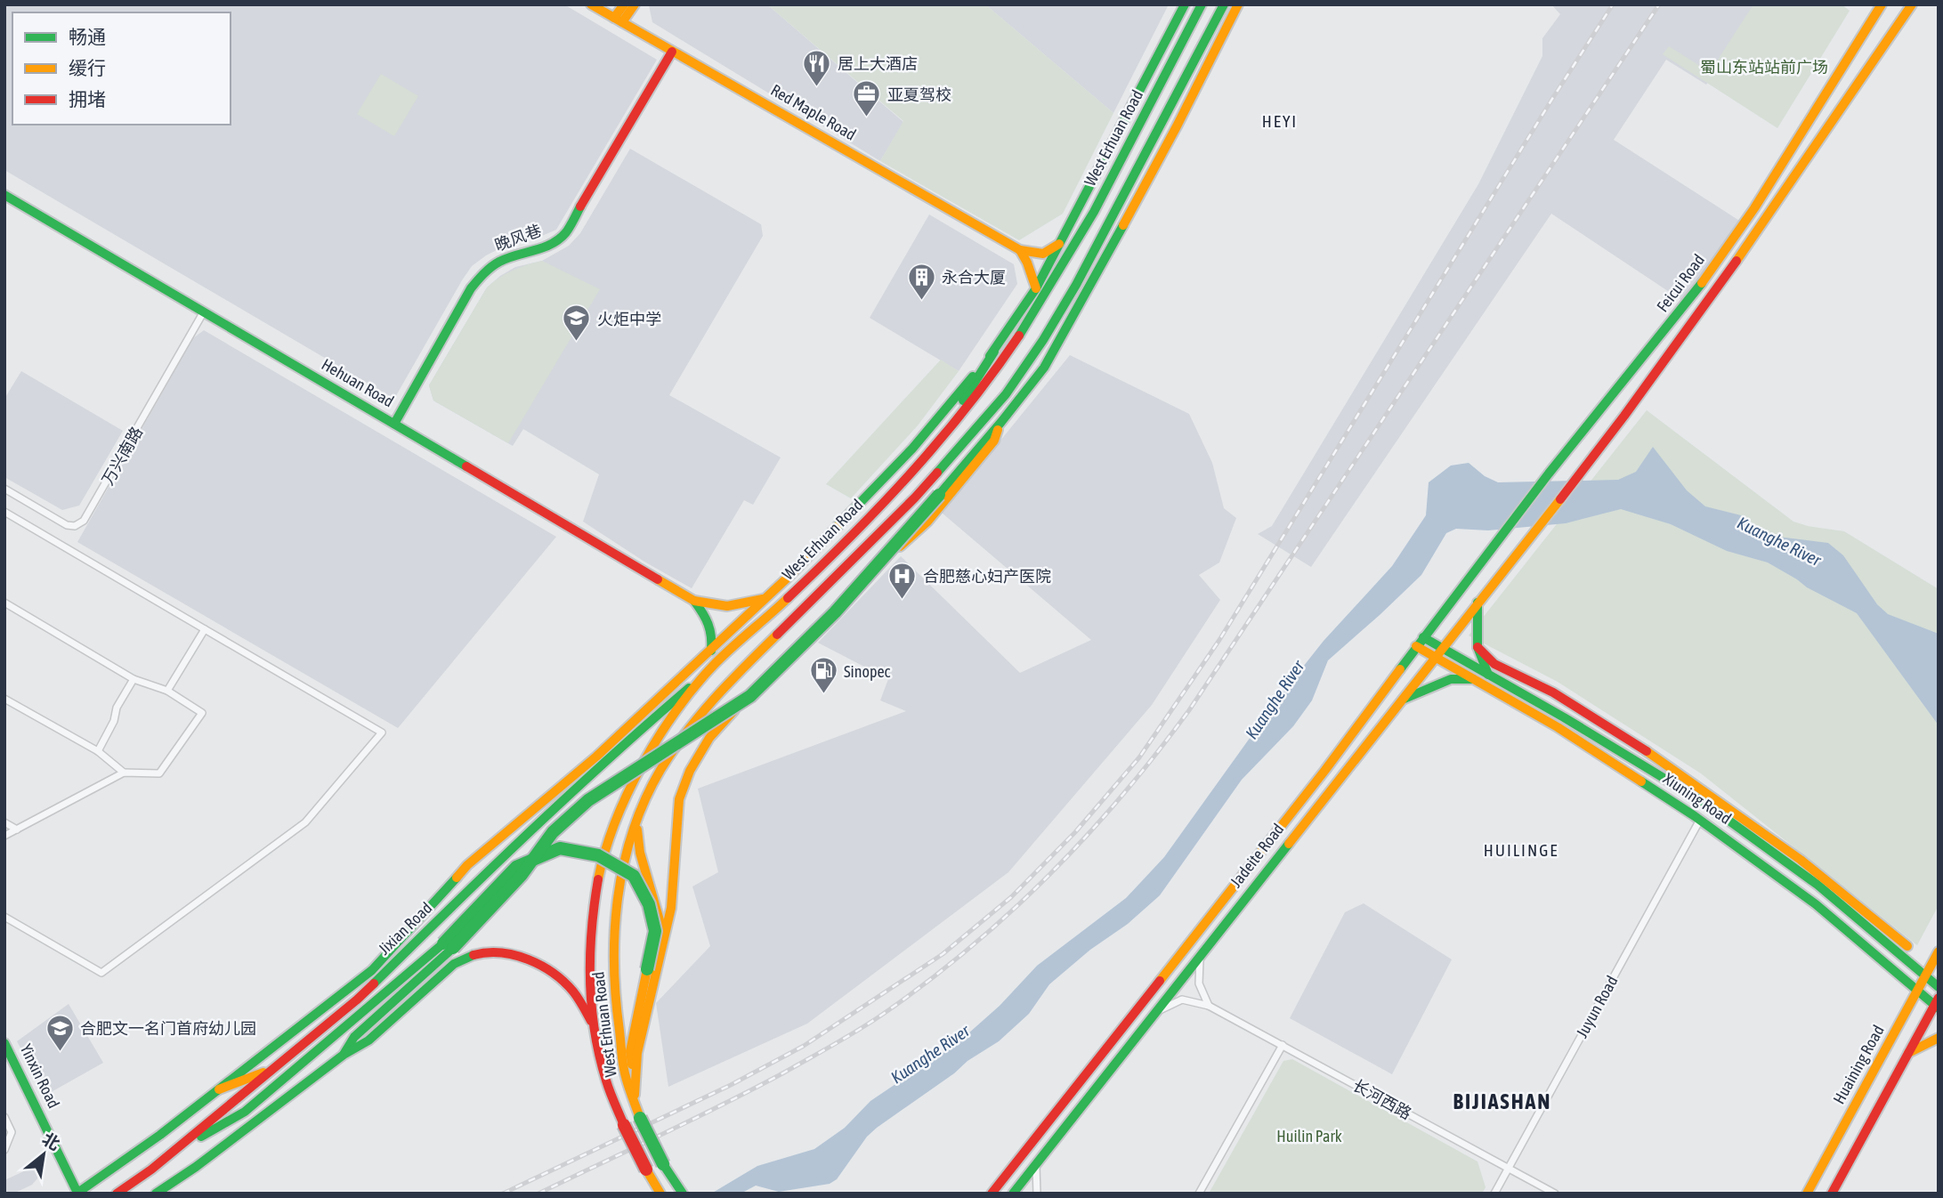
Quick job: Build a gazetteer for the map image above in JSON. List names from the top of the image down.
{
  "streets": {
    "main road": [
      "Red Maple Road",
      "West Erhuan Road",
      "晚风巷",
      "Feicui Road",
      "Hehuan Road",
      "Xiuning Road",
      "Jadeite Road",
      "Jixian Road",
      "Huaining Road",
      "Yinxin Road"
    ],
    "street": ["万兴南路", "Juyun Road", "长河西路"]
  },
  "crossings": [
    ["Red Maple Road", "晚风巷"],
    ["West Erhuan Road", "Jixian Road"],
    ["晚风巷", "Hehuan Road"],
    ["Feicui Road", "Jadeite Road"],
    ["Hehuan Road", "万兴南路"],
    ["Xiuning Road", "Jadeite Road"],
    ["Xiuning Road", "Juyun Road"],
    ["Xiuning Road", "Huaining Road"],
    ["Jadeite Road", "长河西路"],
    ["Juyun Road", "长河西路"]
  ],
  "districts": ["HEYI", "HUILINGE", "BIJIASHAN"],
  "water": ["Kuanghe River"],
  "parks": ["蜀山东站站前广场", "Huilin Park"],
  "places": {
    "restaurant": ["居上大酒店"],
    "office": ["亚夏驾校"],
    "building": ["永合大厦"],
    "school or university": ["火炬中学", "合肥文一名门首府幼儿园"],
    "hospital": ["合肥慈心妇产医院"],
    "fuel station": ["Sinopec"]
  },
  "legend": ["畅通", "缓行", "拥堵"],
  "north": "top right"
}
